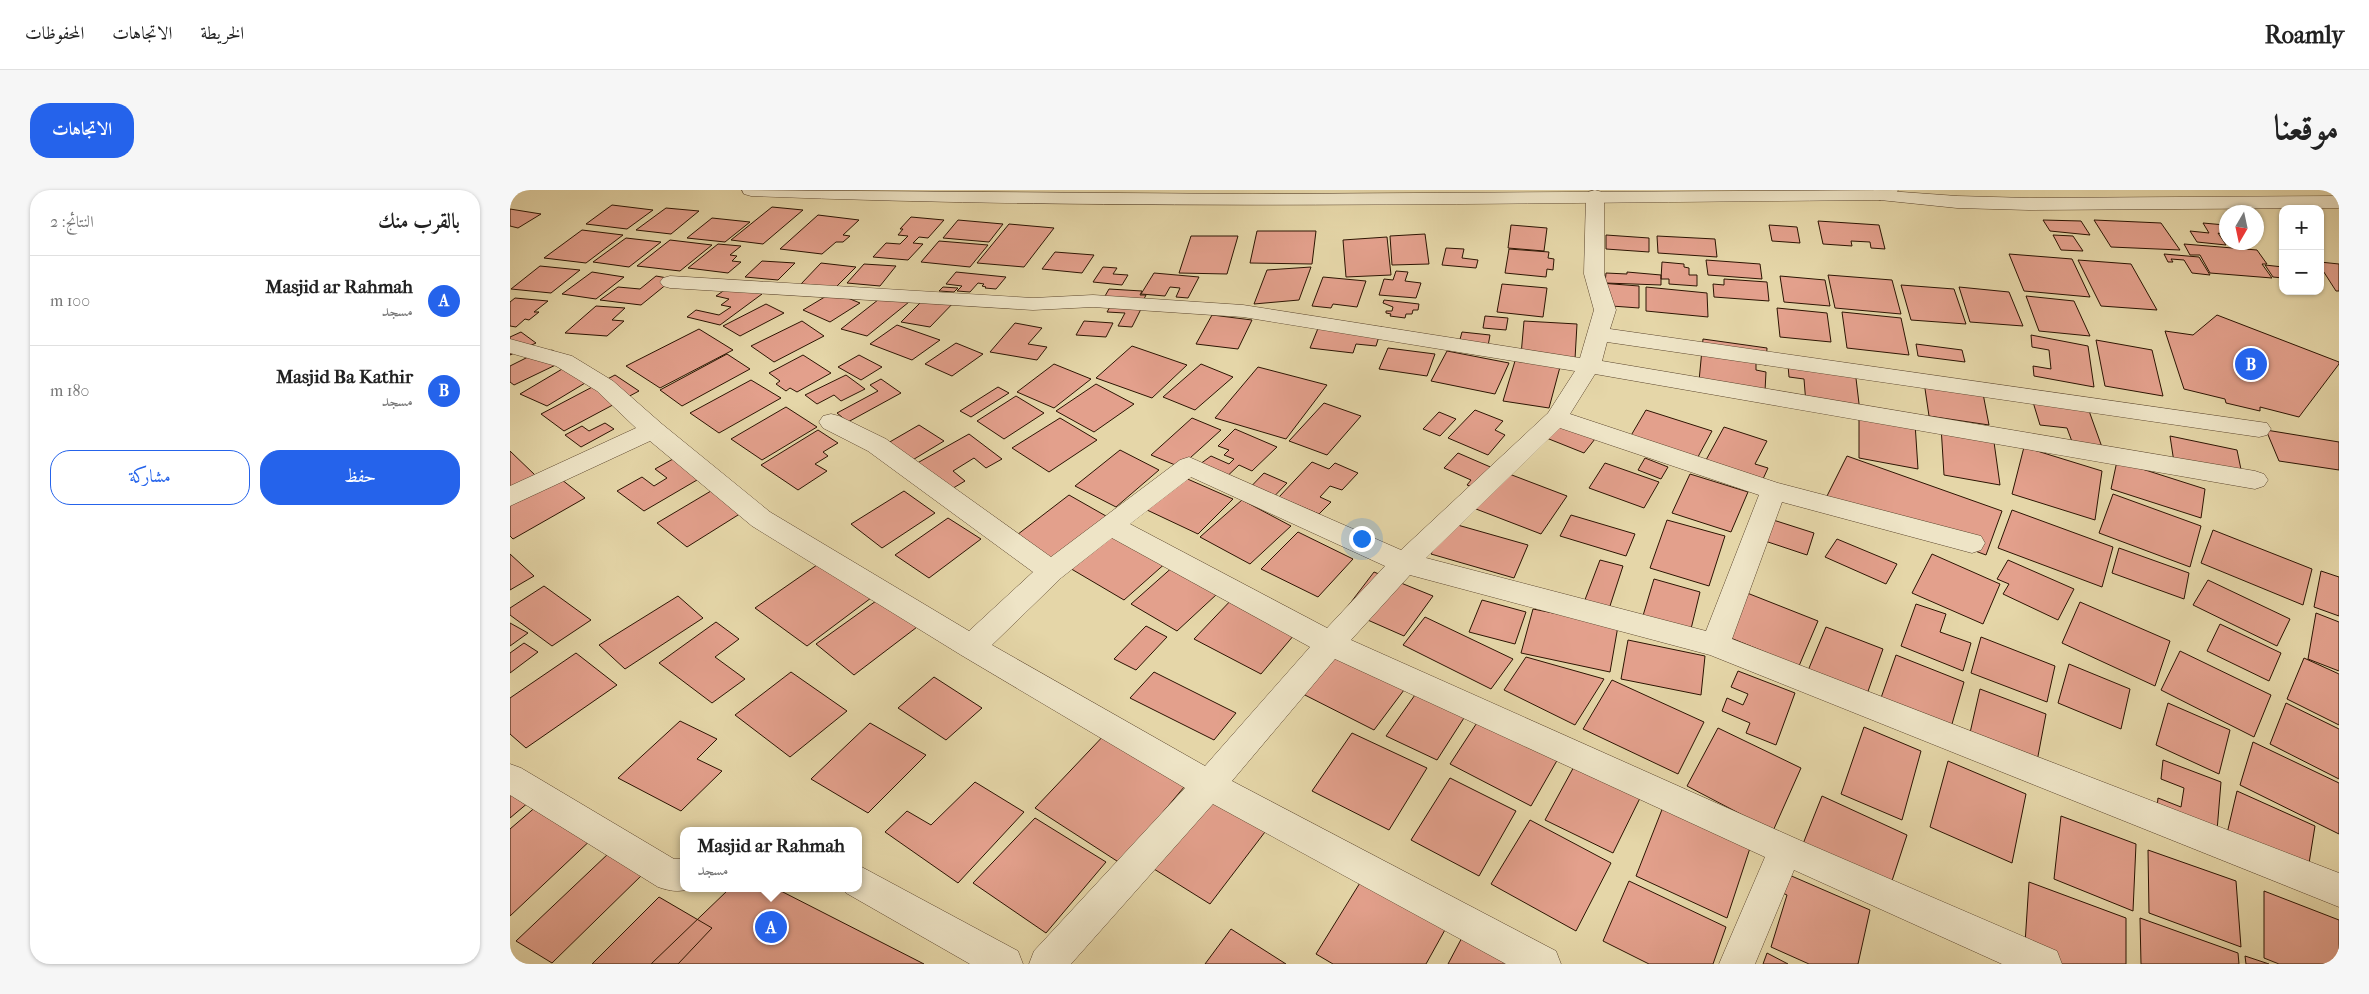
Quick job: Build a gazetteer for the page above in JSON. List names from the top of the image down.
{
  "north": "bottom",
  "page": {
    "header": "Roamly",
    "nav": ["الخريطة", "الاتجاهات", "المحفوظات"],
    "title": "موقعنا",
    "buttons": [
      "الاتجاهات",
      ["حفظ", "مشاركة"]
    ],
    "heading": ["بالقرب منك", "النتائج: 2"],
    "map_buttons": ["+", "−"],
    "list": [
      {
        "mark": "A",
        "name": "Masjid ar Rahmah",
        "note": "مسجد",
        "value": "100 m"
      },
      {
        "mark": "B",
        "name": "Masjid Ba Kathir",
        "note": "مسجد",
        "value": "180 m"
      }
    ],
    "pins": ["B", "A"],
    "popup": ["Masjid ar Rahmah", "مسجد"]
  }
}
